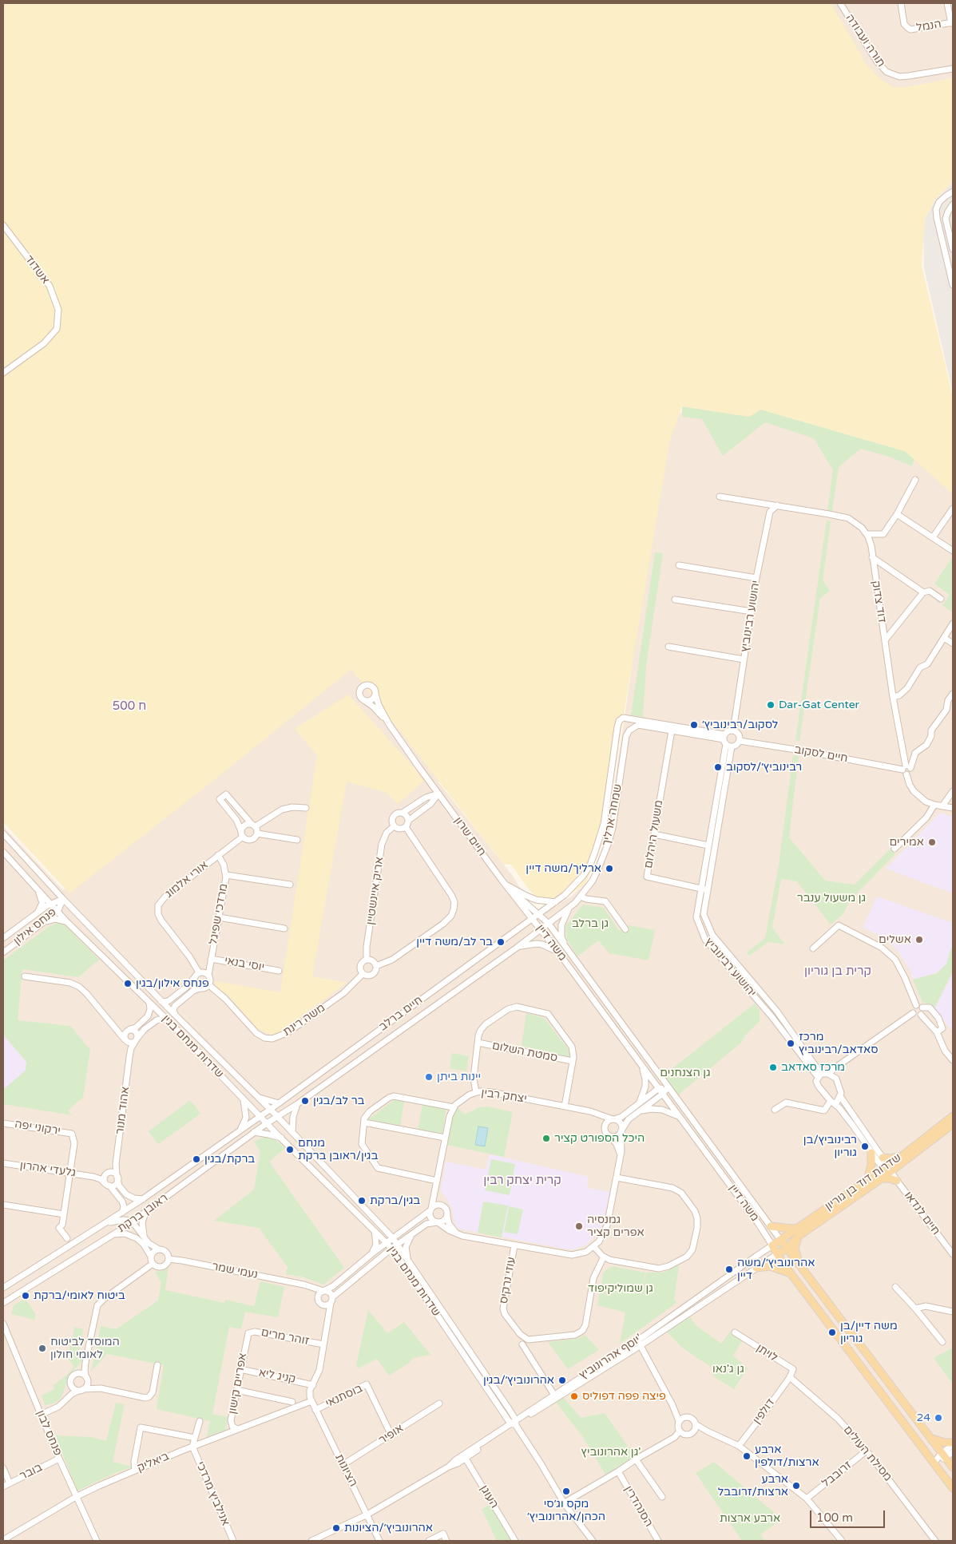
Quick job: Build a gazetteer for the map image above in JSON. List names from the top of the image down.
{
  "streets": {
    "main road": ["משה דיין", "שדרות דוד בן גוריון"],
    "street": [
      "הנמל",
      "תורה ועבודה",
      "אשדוד",
      "דוד צדוק",
      "יהושוע רבינוביץ",
      "חיים לסקוב",
      "שמחה ארליך",
      "משעול היהלום",
      "חיים שרון",
      "אורי אלמוג",
      "אריק איינשטיין",
      "מרדכי שפיגל",
      "פנחס אילון",
      "יוסי בנאי",
      "חיים ברלב",
      "משה רינת",
      "שדרות מנחם בגין",
      "סמטת השלום",
      "יצחק רבין",
      "אהוד מנור",
      "ירקוני יפה",
      "גלעדי אהרון",
      "ראובן ברקת",
      "חיים לנדאו",
      "נעמי שמר",
      "עוזי נרקיס",
      "זוהר מרים",
      "לויתן",
      "יוסף אהרונוביץ'",
      "קניג ליא",
      "אפריים קישון",
      "בוסתנאי",
      "דולפין",
      "פנחס לבון",
      "אופיר",
      "מסילת העולים",
      "ביאליק",
      "הציונות",
      "בובר",
      "זרובבל",
      "אנילביץ מרדכי",
      "העוגן",
      "הסנהדרין"
    ]
  },
  "crossings": [
    ["דוד צדוק", "חיים לסקוב"],
    ["יהושוע רבינוביץ", "חיים לסקוב"],
    ["יהושוע רבינוביץ", "שמחה ארליך"],
    ["יהושוע רבינוביץ", "משעול היהלום"],
    ["חיים לסקוב", "שמחה ארליך"],
    ["שמחה ארליך", "משעול היהלום"],
    ["שמחה ארליך", "חיים שרון"],
    ["שמחה ארליך", "משה דיין"],
    ["שמחה ארליך", "חיים ברלב"],
    ["חיים שרון", "משה דיין"],
    ["חיים שרון", "חיים ברלב"],
    ["אורי אלמוג", "מרדכי שפיגל"],
    ["אורי אלמוג", "משה רינת"],
    ["אריק איינשטיין", "משה רינת"],
    ["מרדכי שפיגל", "יוסי בנאי"],
    ["מרדכי שפיגל", "משה רינת"],
    ["פנחס אילון", "שדרות מנחם בגין"],
    ["משה דיין", "חיים ברלב"],
    ["משה דיין", "שדרות דוד בן גוריון"],
    ["משה דיין", "יוסף אהרונוביץ'"],
    ["חיים ברלב", "שדרות מנחם בגין"],
    ["חיים ברלב", "ראובן ברקת"],
    ["שדרות מנחם בגין", "אהוד מנור"],
    ["שדרות מנחם בגין", "ראובן ברקת"],
    ["שדרות מנחם בגין", "יוסף אהרונוביץ'"],
    ["אהוד מנור", "גלעדי אהרון"],
    ["ירקוני יפה", "גלעדי אהרון"],
    ["גלעדי אהרון", "ראובן ברקת"],
    ["שדרות דוד בן גוריון", "חיים לנדאו"],
    ["שדרות דוד בן גוריון", "יוסף אהרונוביץ'"],
    ["זוהר מרים", "אפריים קישון"],
    ["לויתן", "דולפין"],
    ["לויתן", "מסילת העולים"],
    ["יוסף אהרונוביץ'", "הציונות"],
    ["יוסף אהרונוביץ'", "העוגן"],
    ["קניג ליא", "אפריים קישון"],
    ["אפריים קישון", "ביאליק"],
    ["בוסתנאי", "אופיר"],
    ["בוסתנאי", "הציונות"],
    ["דולפין", "מסילת העולים"],
    ["פנחס לבון", "ביאליק"],
    ["פנחס לבון", "בובר"],
    ["אופיר", "הציונות"],
    ["מסילת העולים", "זרובבל"],
    ["ביאליק", "הציונות"],
    ["ביאליק", "אנילביץ מרדכי"]
  ],
  "districts": ["ח 500", "קרית בן גוריון", "קרית יצחק רבין"],
  "parks": [
    "גן משעול ענבר",
    "גן ברלב",
    "גן הצנחנים",
    "גן שמוליקיפוד",
    "גן ג'נאו",
    "גן אהרונוביץ'",
    "ארבע ארצות"
  ],
  "places": [
    "Dar-Gat Center",
    "לסקוב/רבינוביץ׳",
    "רבינוביץ׳/לסקוב",
    "אמירים",
    "ארליך/משה דיין",
    "אשלים",
    "בר לב/משה דיין",
    "פנחס אילון/בגין",
    "מרכז סאדאב/רבינוביץ",
    "מרכז סאדאב",
    "יינות ביתן",
    "בר לב/בגין",
    "היכל הספורט קציר",
    "רבינוביץ/בן גוריון",
    "מנחם בגין/ראובן ברקת",
    "ברקת/בגין",
    "בגין/ברקת",
    "גמנסיה אפרים קציר",
    "אהרונוביץ׳/משה דיין",
    "ביטוח לאומי/ברקת",
    "משה דיין/בן גוריון",
    "המוסד לביטוח לאומי חולון",
    "אהרונוביץ׳/בגין",
    "פיצה פפה דפוליס",
    "24",
    "ארבע ארצות/דולפין",
    "ארבע ארצות/זרובבל",
    "מקס וג׳סי הכהן/אהרונוביץ׳",
    "אהרונוביץ׳/הציונות"
  ],
  "scale_bar": "100 m"
}
